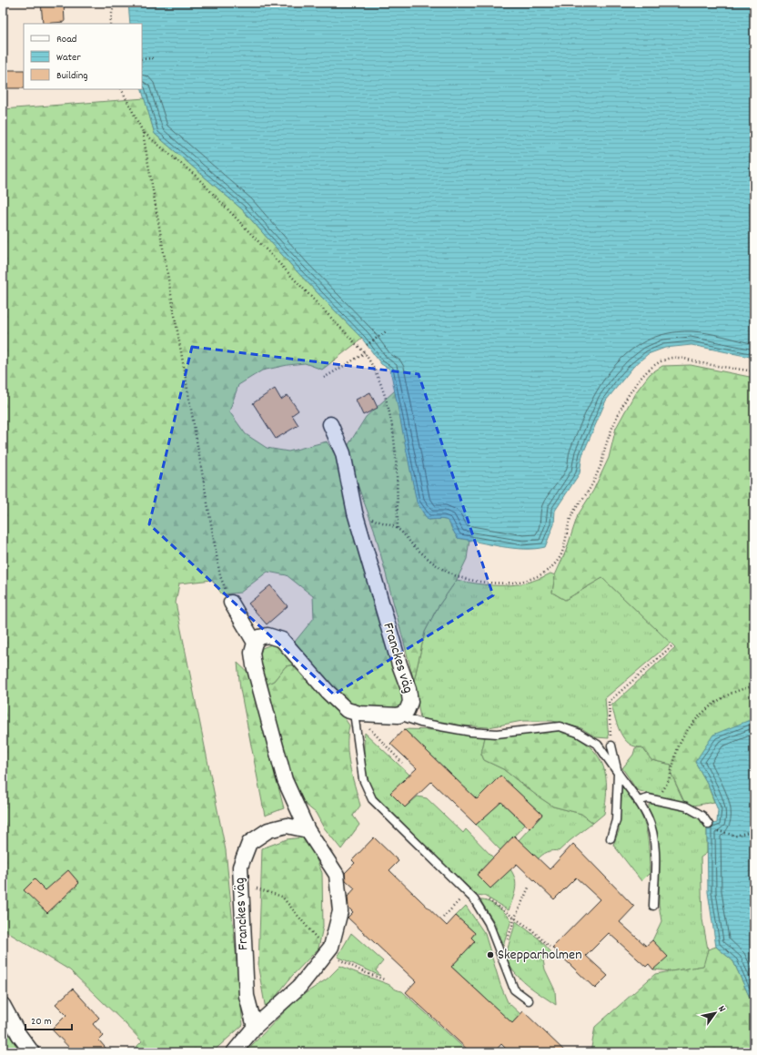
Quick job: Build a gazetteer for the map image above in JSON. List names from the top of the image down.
{
  "streets": {
    "street": ["Franckes väg"]
  },
  "places": ["Skepparholmen"],
  "legend": ["Road", "Water", "Building"],
  "scale_bar": "20 m",
  "north": "top right"
}
